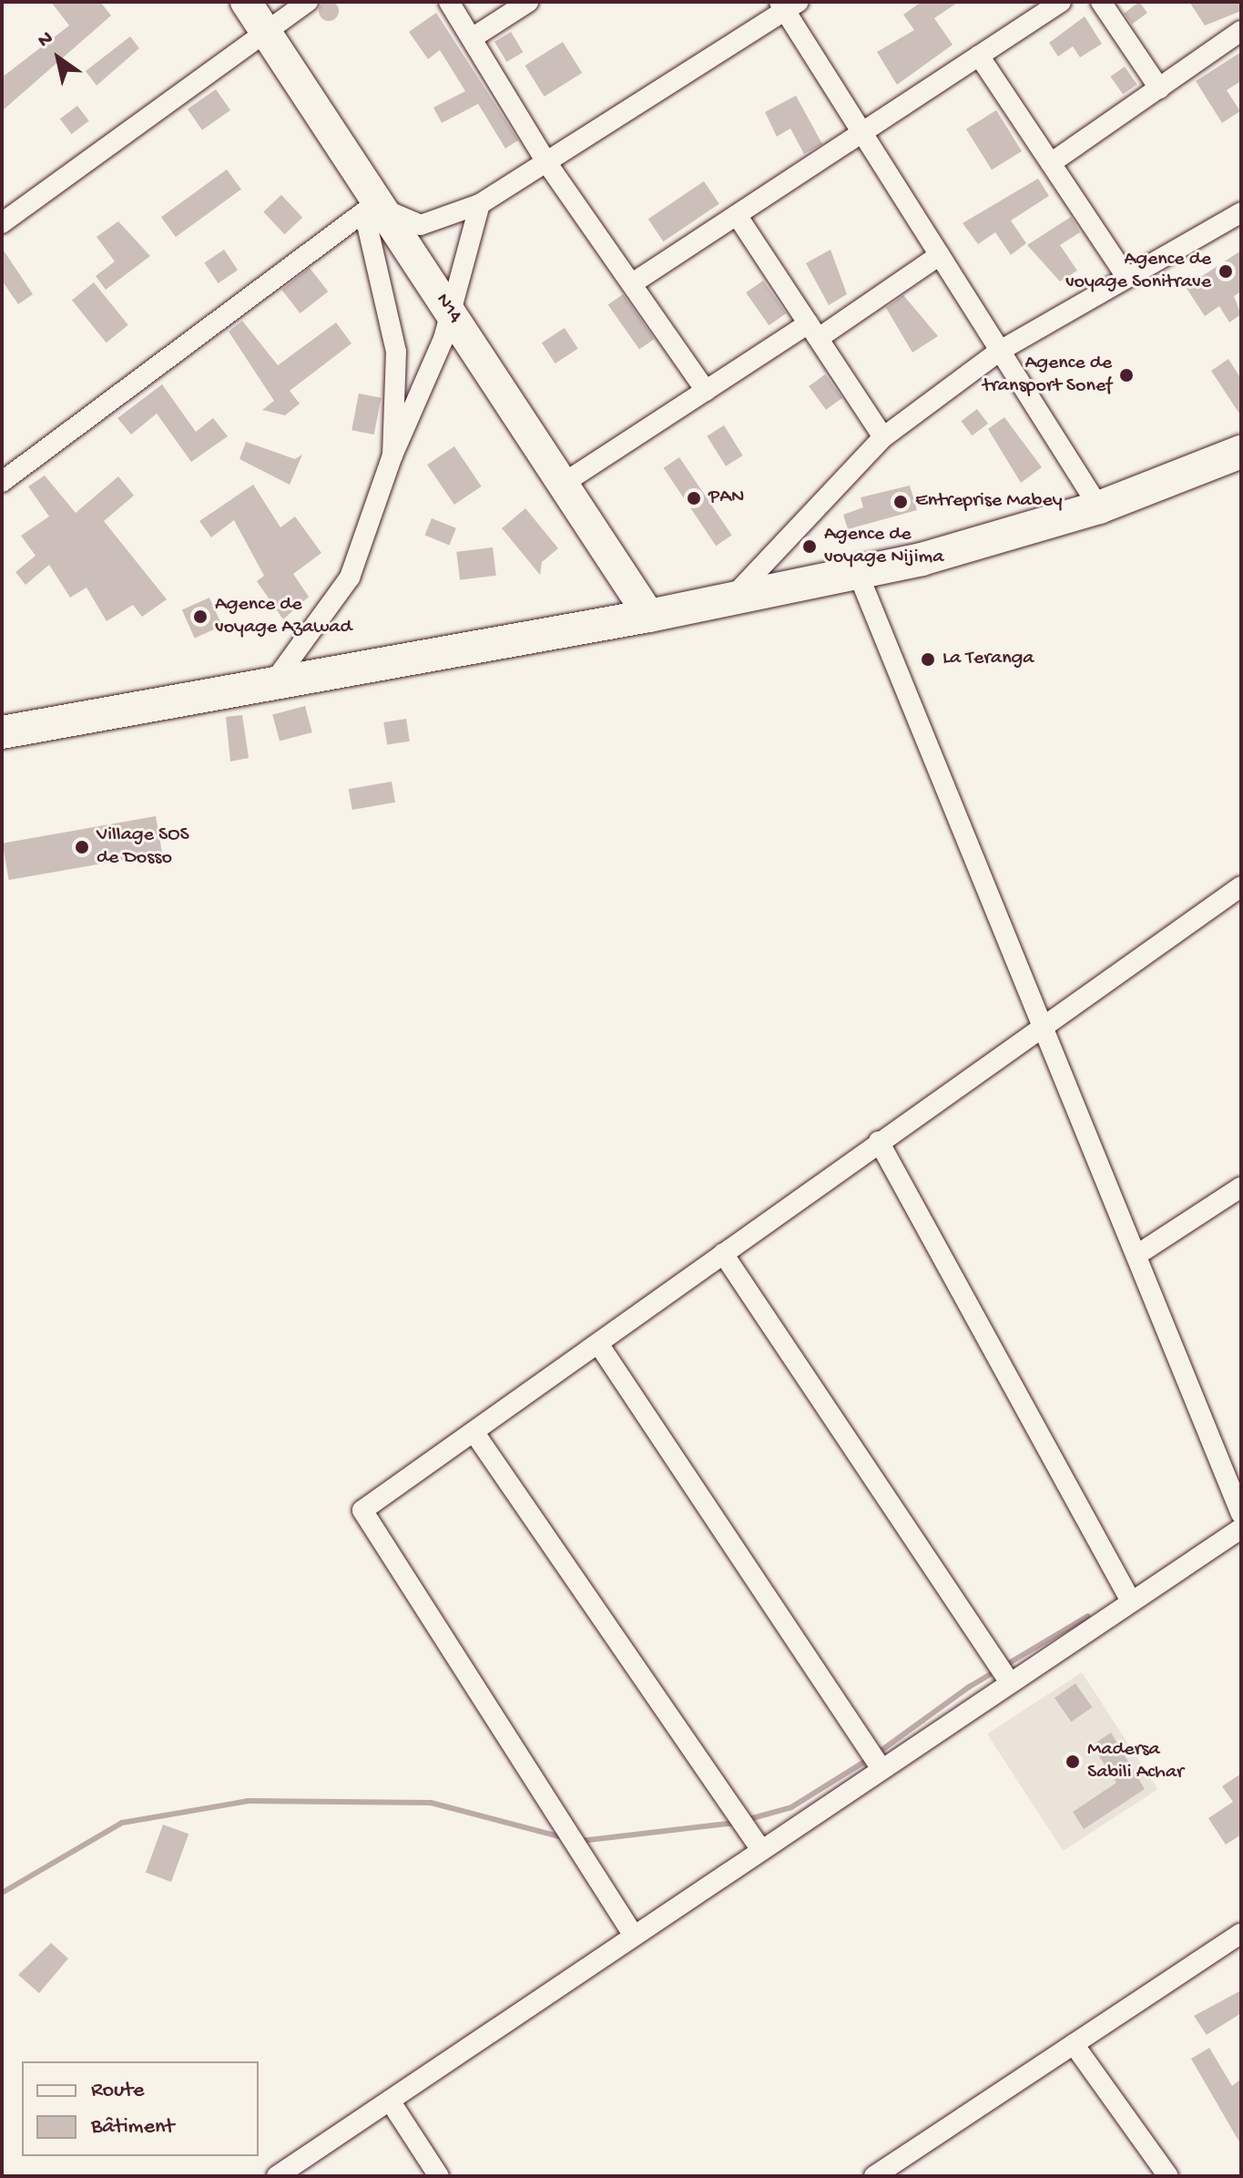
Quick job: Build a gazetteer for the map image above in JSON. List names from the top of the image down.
{
  "streets": {
    "main road": ["N14"]
  },
  "places": [
    "Agence de voyage Sonitrave",
    "Agence de transport Sonef",
    "PAN",
    "Entreprise Mabey",
    "Agence de voyage Nijima",
    "Agence de voyage Azawad",
    "La Teranga",
    "Village SOS de Dosso",
    "Madersa Sabili Achar"
  ],
  "legend": ["Route", "Bâtiment"],
  "north": "top left"
}
